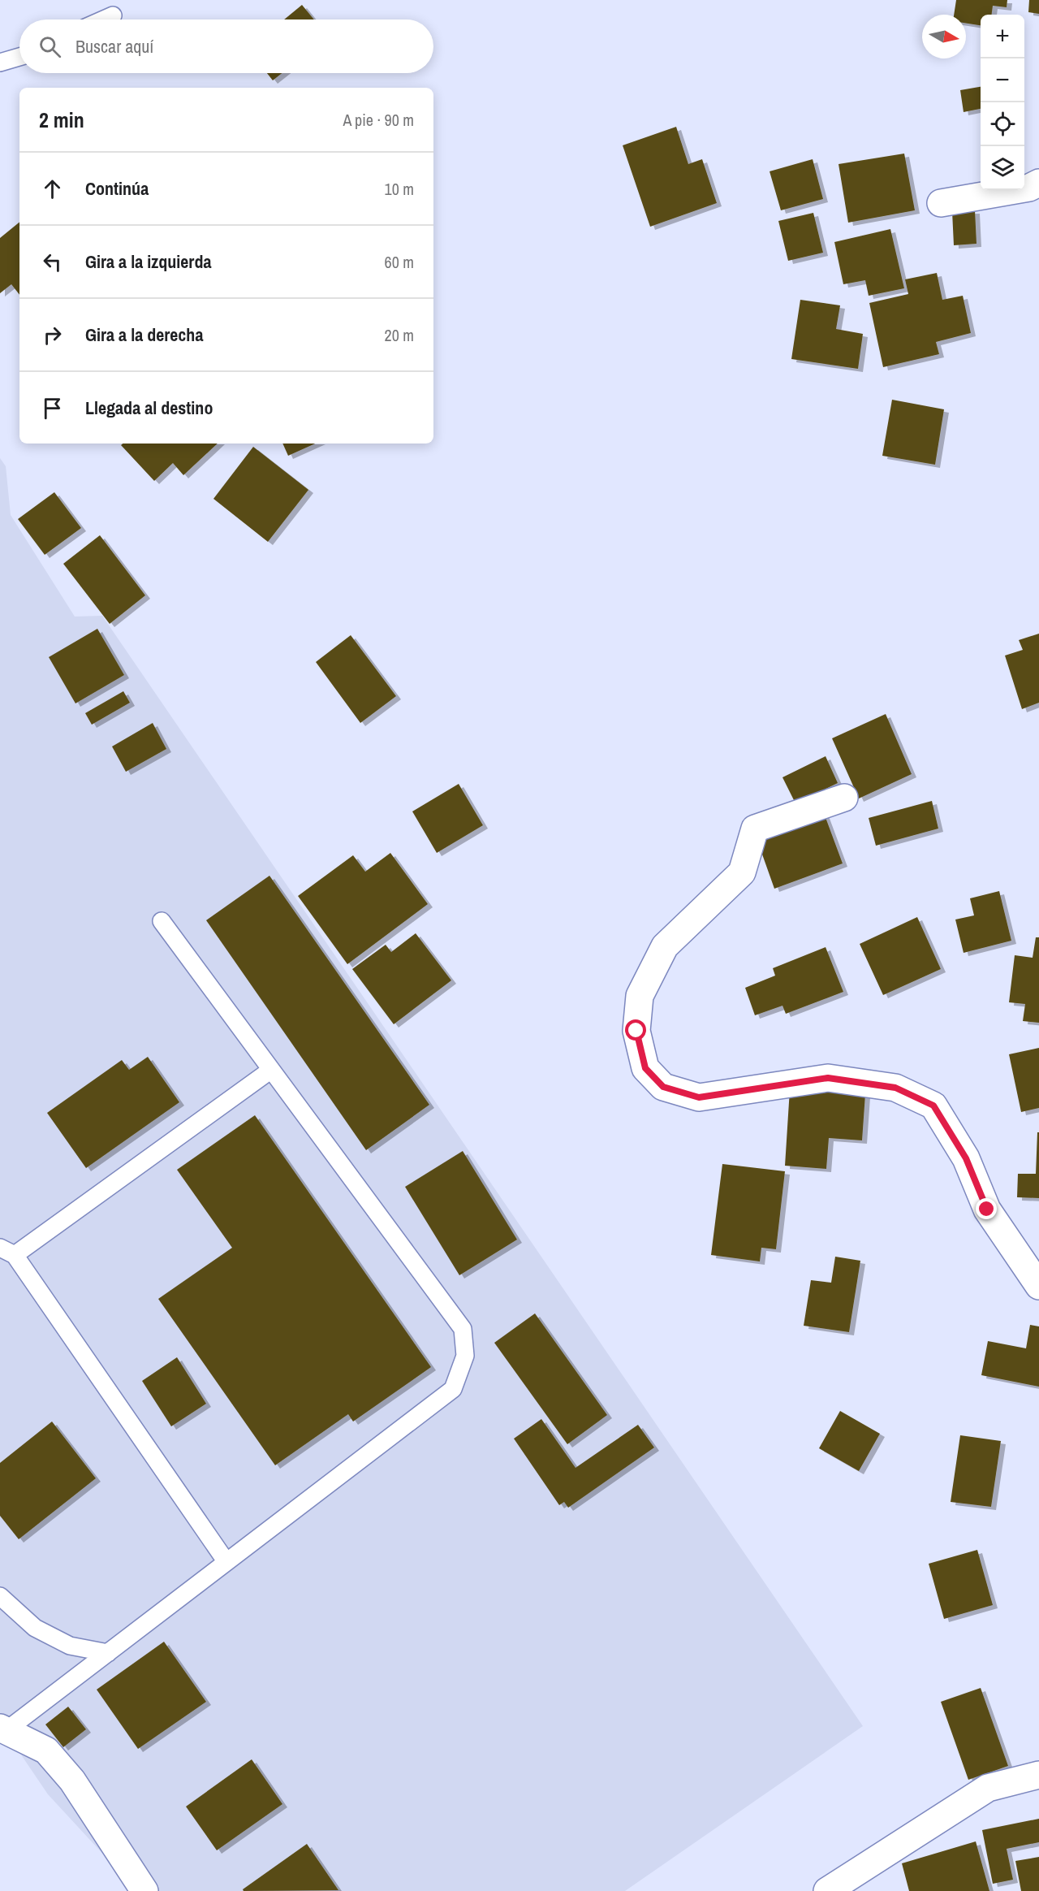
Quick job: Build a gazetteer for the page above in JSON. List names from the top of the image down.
{
  "north": "right",
  "page": {
    "map_buttons": ["+", "−"],
    "search": "Buscar aquí",
    "heading": ["2 min", "A pie · 90 m"],
    "list": [
      ["Continúa", "10 m"],
      ["Gira a la izquierda", "60 m"],
      ["Gira a la derecha", "20 m"],
      "Llegada al destino"
    ]
  }
}
